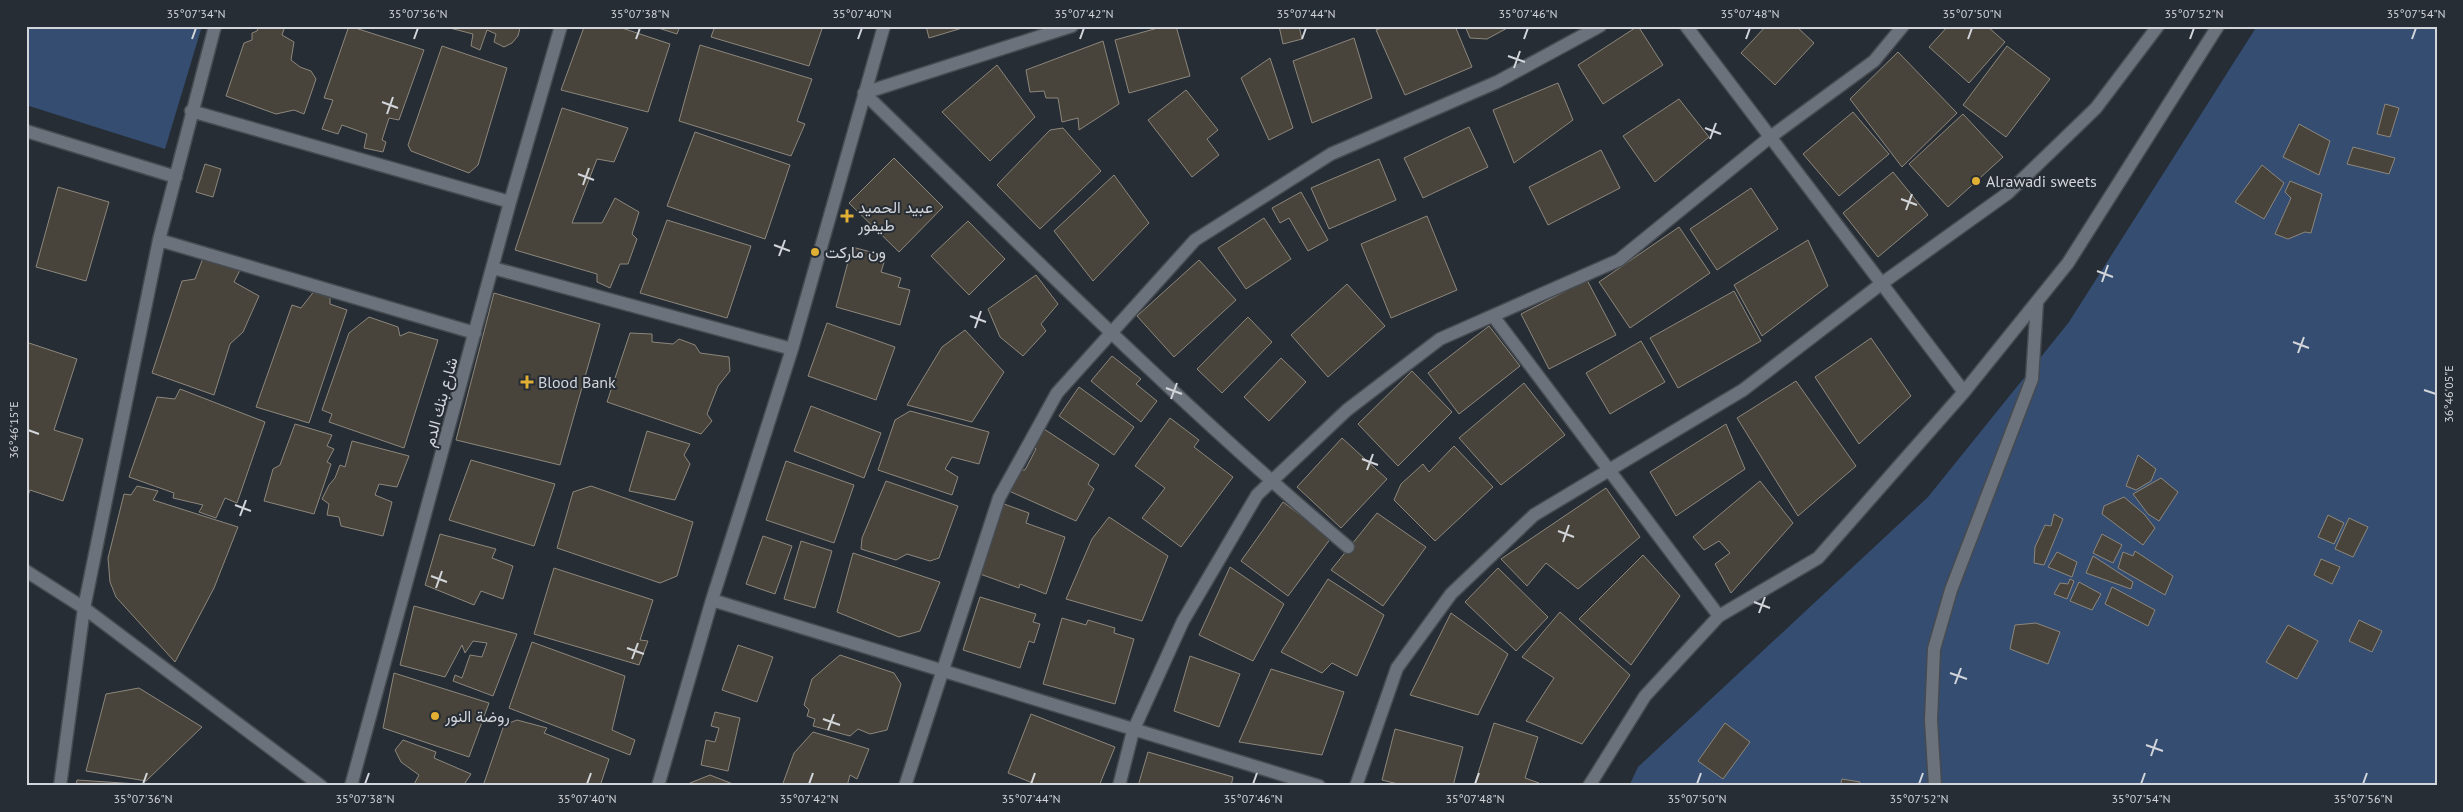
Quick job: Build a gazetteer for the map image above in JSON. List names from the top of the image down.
{
  "streets": {
    "street": ["شارع بنك الدم"]
  },
  "places": {
    "other": ["Alrawadi sweets", "ون ماركت", "روضة النور"],
    "health": ["عبيد الحميد طيفور", "Blood Bank"]
  },
  "coordinates": [
    "35°07'34\"N",
    "35°07'36\"N",
    "35°07'38\"N",
    "35°07'40\"N",
    "35°07'42\"N",
    "35°07'44\"N",
    "35°07'46\"N",
    "35°07'48\"N",
    "35°07'50\"N",
    "35°07'52\"N",
    "35°07'54\"N",
    "36°46'05\"E",
    "36°46'15\"E",
    "35°07'56\"N"
  ]
}
